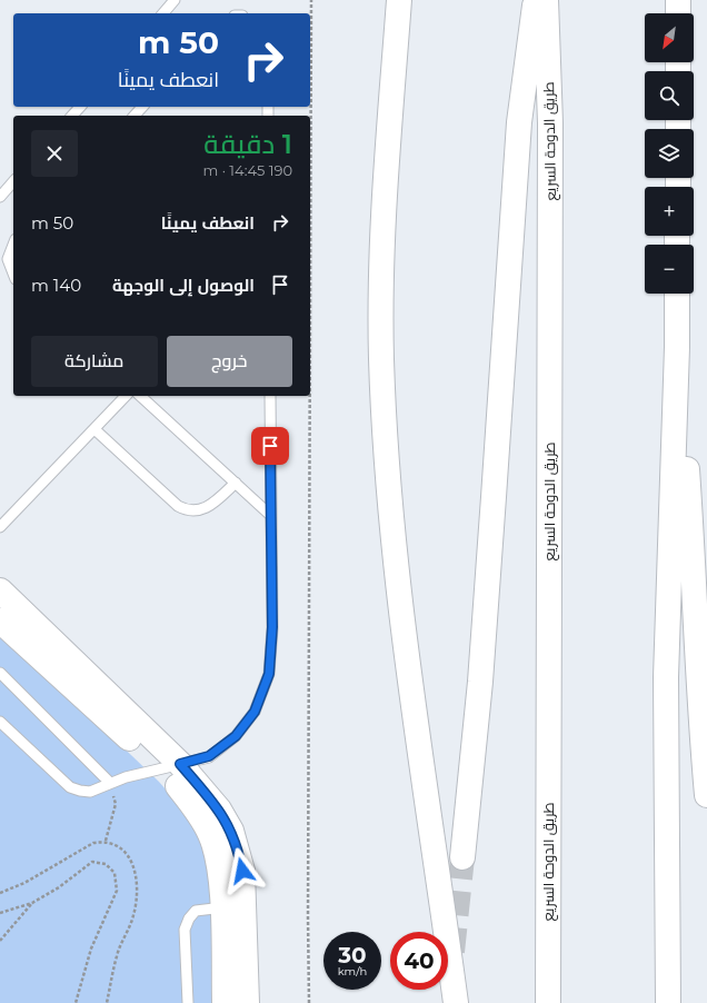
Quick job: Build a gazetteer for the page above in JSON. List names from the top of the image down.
{
  "streets": {
    "main road": ["طريق الدوحة السريع"]
  },
  "north": "bottom left",
  "page": {
    "map_buttons": ["+", "−"],
    "turn": ["50 m", "انعطف يمينًا"],
    "heading": ["1 دقيقة", "190 m · 14:45"],
    "list": [
      {
        "name": "انعطف يمينًا",
        "value": "50 m"
      },
      {
        "name": "الوصول إلى الوجهة",
        "value": "140 m"
      }
    ],
    "buttons": ["خروج", "مشاركة"],
    "speed": "30 km/h",
    "limit": "40"
  }
}
